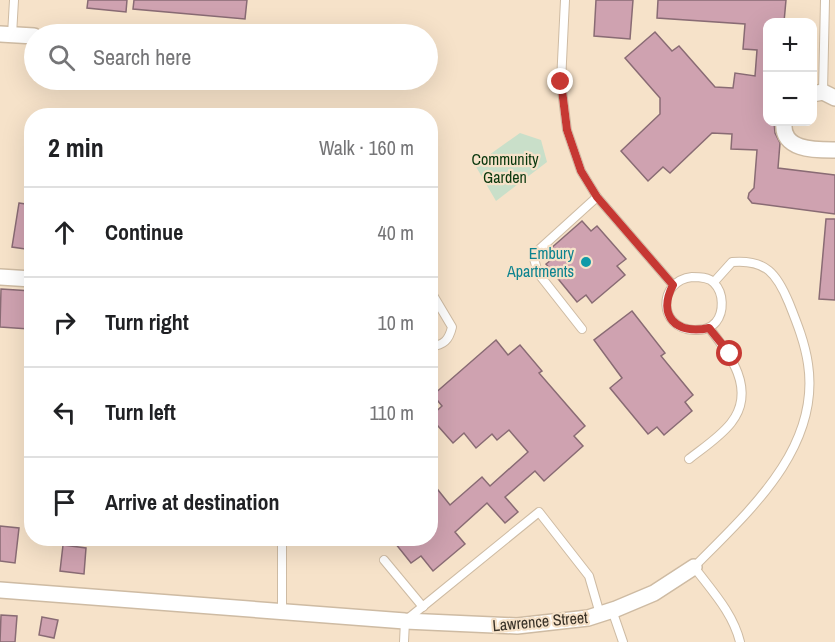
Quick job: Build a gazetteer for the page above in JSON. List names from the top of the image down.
{
  "streets": {
    "street": ["Lawrence Street"]
  },
  "parks": ["Community Garden"],
  "places": ["Embury Apartments"],
  "page": {
    "map_buttons": ["+", "−"],
    "search": "Search here",
    "heading": ["2 min", "Walk · 160 m"],
    "list": [
      ["Continue", "40 m"],
      ["Turn right", "10 m"],
      ["Turn left", "110 m"],
      "Arrive at destination"
    ]
  }
}
